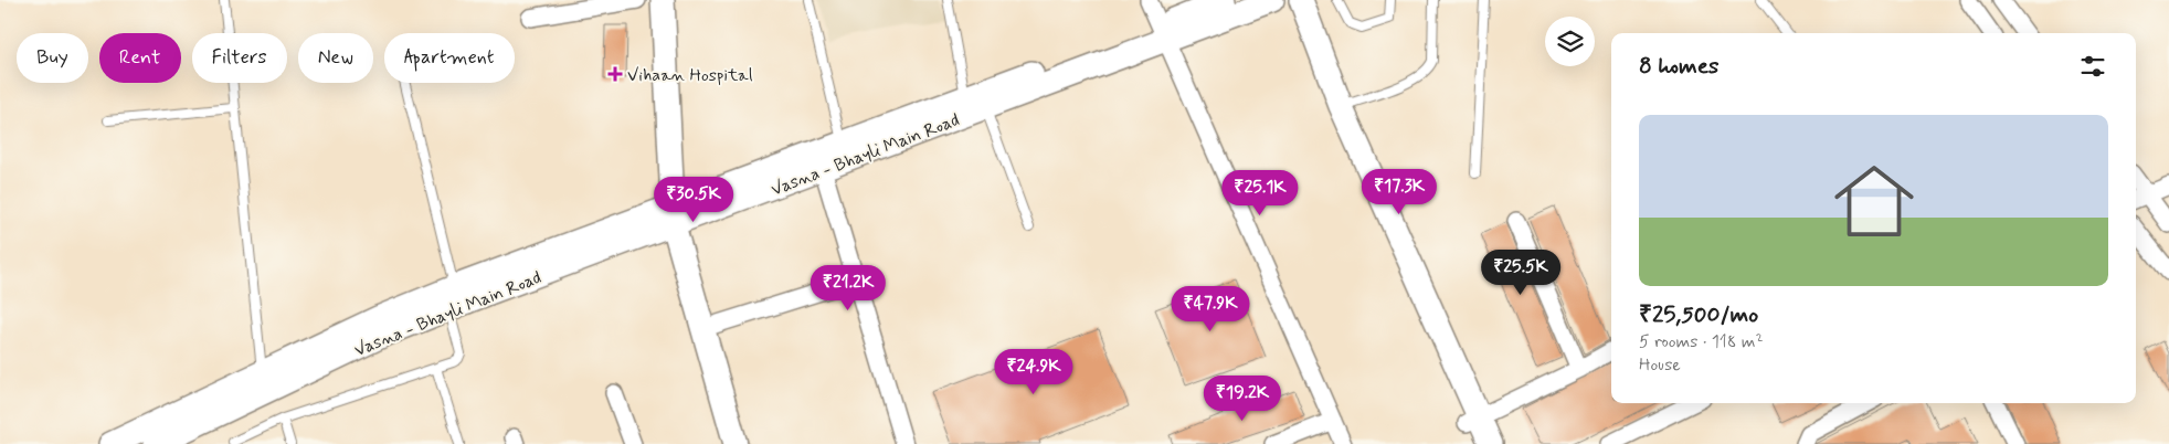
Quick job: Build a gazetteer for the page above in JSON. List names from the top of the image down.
{
  "streets": {
    "main road": ["Vasna - Bhayli Main Road"]
  },
  "places": {
    "health": ["Vihaan Hospital"]
  },
  "page": {
    "chip": [
      "Buy",
      "Rent",
      "Filters",
      "New",
      "Apartment"
    ],
    "heading": "8 homes",
    "list": [
      {
        "name": "₹25,500/mo",
        "note": "5 rooms · 118 m² · House"
      }
    ],
    "price": [
      "₹17.3K",
      "₹25.1K",
      "₹30.5K",
      "₹25.5K",
      "₹21.2K",
      "₹47.9K",
      "₹24.9K",
      "₹19.2K"
    ]
  }
}
